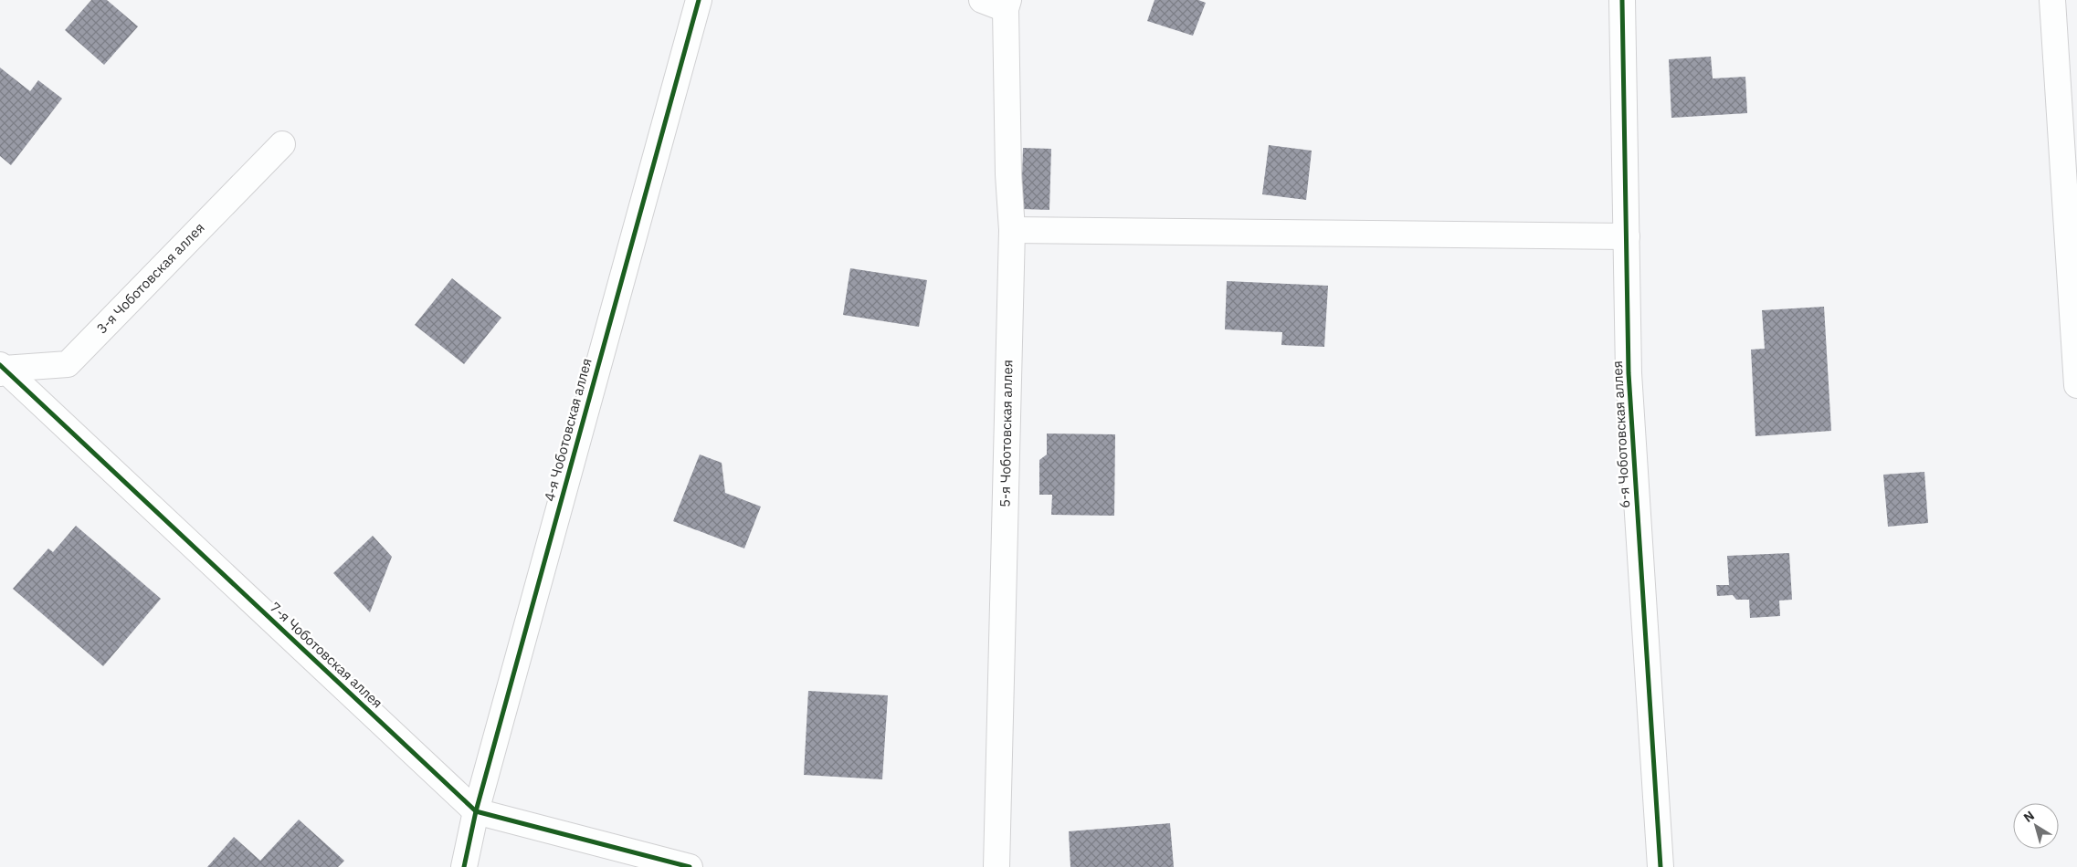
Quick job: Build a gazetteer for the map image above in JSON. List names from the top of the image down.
{
  "streets": {
    "street": [
      "3-я Чоботовская аллея",
      "4-я Чоботовская аллея",
      "5-я Чоботовская аллея",
      "6-я Чоботовская аллея",
      "7-я Чоботовская аллея"
    ]
  },
  "crossings": [
    ["3-я Чоботовская аллея", "7-я Чоботовская аллея"],
    ["4-я Чоботовская аллея", "7-я Чоботовская аллея"]
  ],
  "north": "top left"
}
